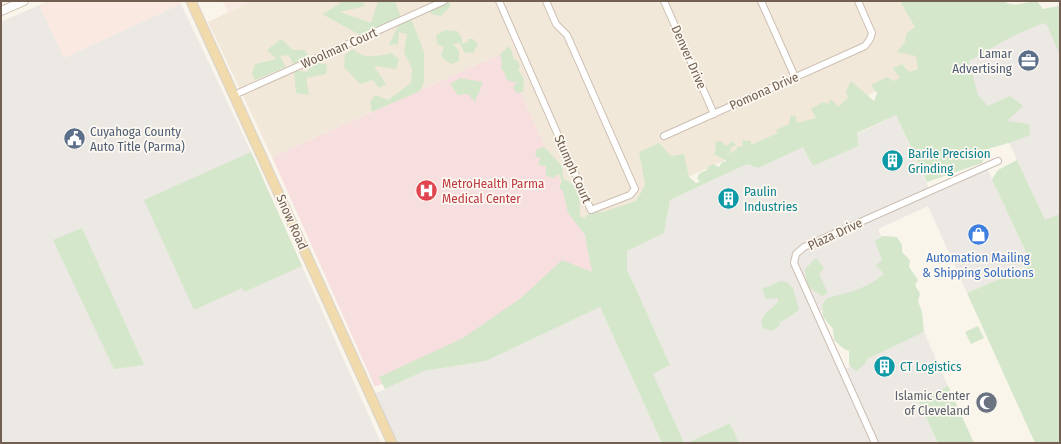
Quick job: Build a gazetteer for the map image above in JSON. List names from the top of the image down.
{
  "streets": {
    "main road": ["Snow Road"],
    "street": [
      "Woolman Court",
      "Denver Drive",
      "Pomona Drive",
      "Stumph Court",
      "Plaza Drive"
    ]
  },
  "crossings": [
    ["Woolman Court", "Snow Road"],
    ["Denver Drive", "Pomona Drive"]
  ],
  "places": {
    "office": ["Lamar Advertising"],
    "public building": ["Cuyahoga County Auto Title (Parma)"],
    "building": ["Barile Precision Grinding", "Paulin Industries", "CT Logistics"],
    "hospital": ["MetroHealth Parma Medical Center"],
    "shop": ["Automation Mailing & Shipping Solutions"],
    "mosque": ["Islamic Center of Cleveland"]
  }
}
